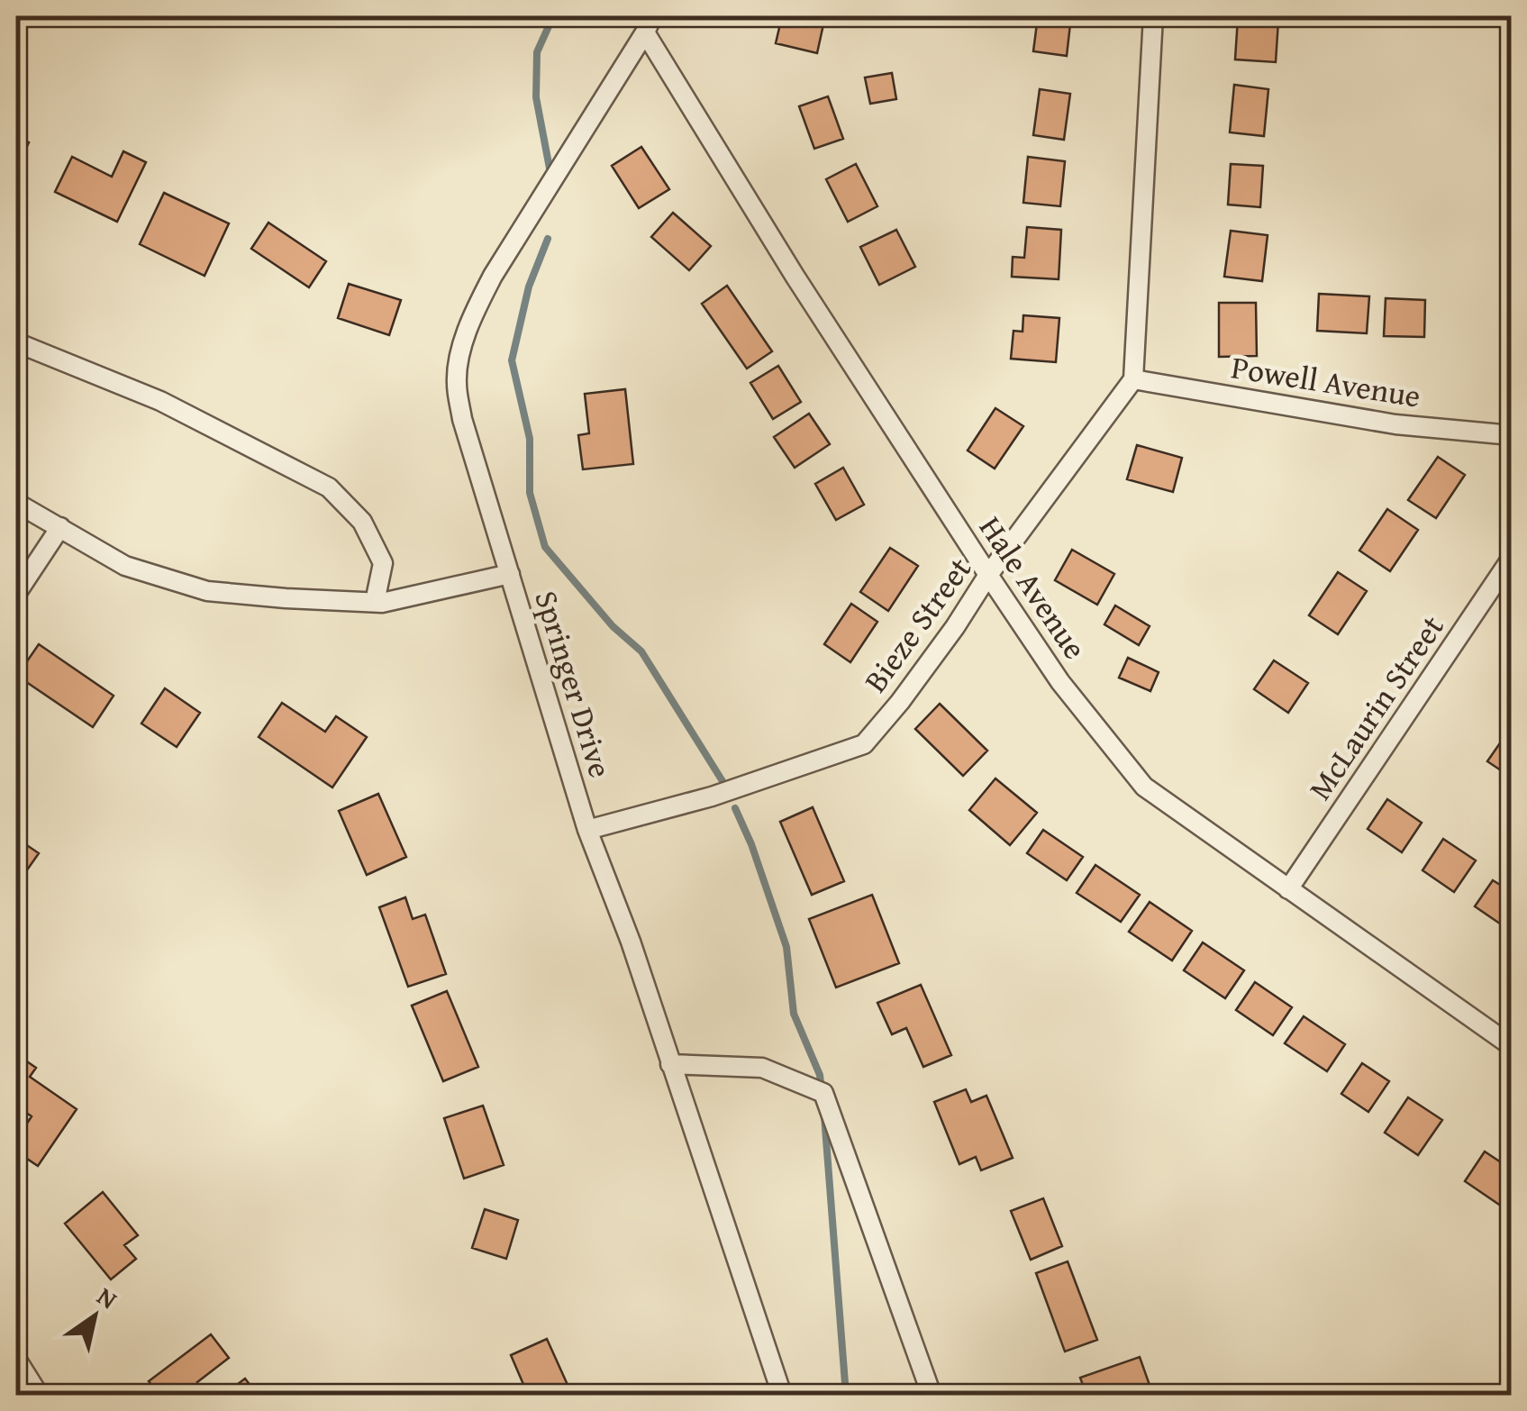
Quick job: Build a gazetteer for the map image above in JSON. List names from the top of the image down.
{
  "streets": {
    "street": [
      "Powell Avenue",
      "Hale Avenue",
      "Bieze Street",
      "Springer Drive",
      "McLaurin Street"
    ]
  },
  "crossings": [
    ["Powell Avenue", "Bieze Street"],
    ["Hale Avenue", "Bieze Street"],
    ["Hale Avenue", "Springer Drive"],
    ["Hale Avenue", "McLaurin Street"],
    ["Bieze Street", "Springer Drive"]
  ],
  "north": "top right"
}
